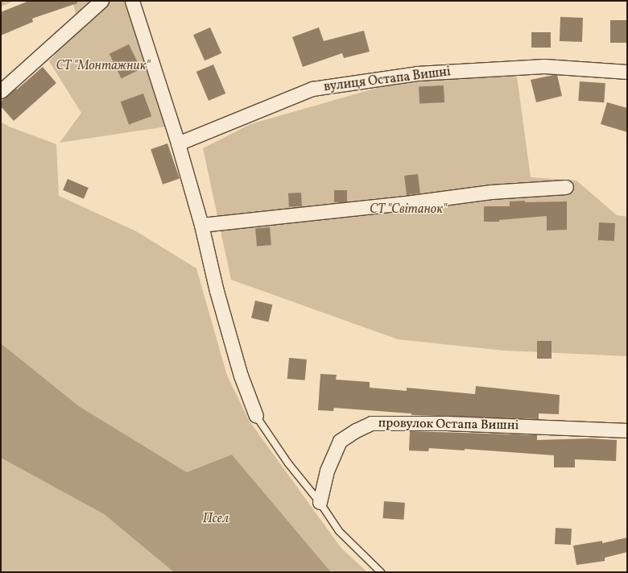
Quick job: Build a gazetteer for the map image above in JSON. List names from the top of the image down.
{
  "streets": {
    "street": ["вулиця Остапа Вишні", "провулок Остапа Вишні"]
  },
  "water": ["Псел"],
  "parks": ["СТ \"Монтажник\"", "СТ \"Світанок\""]
}
